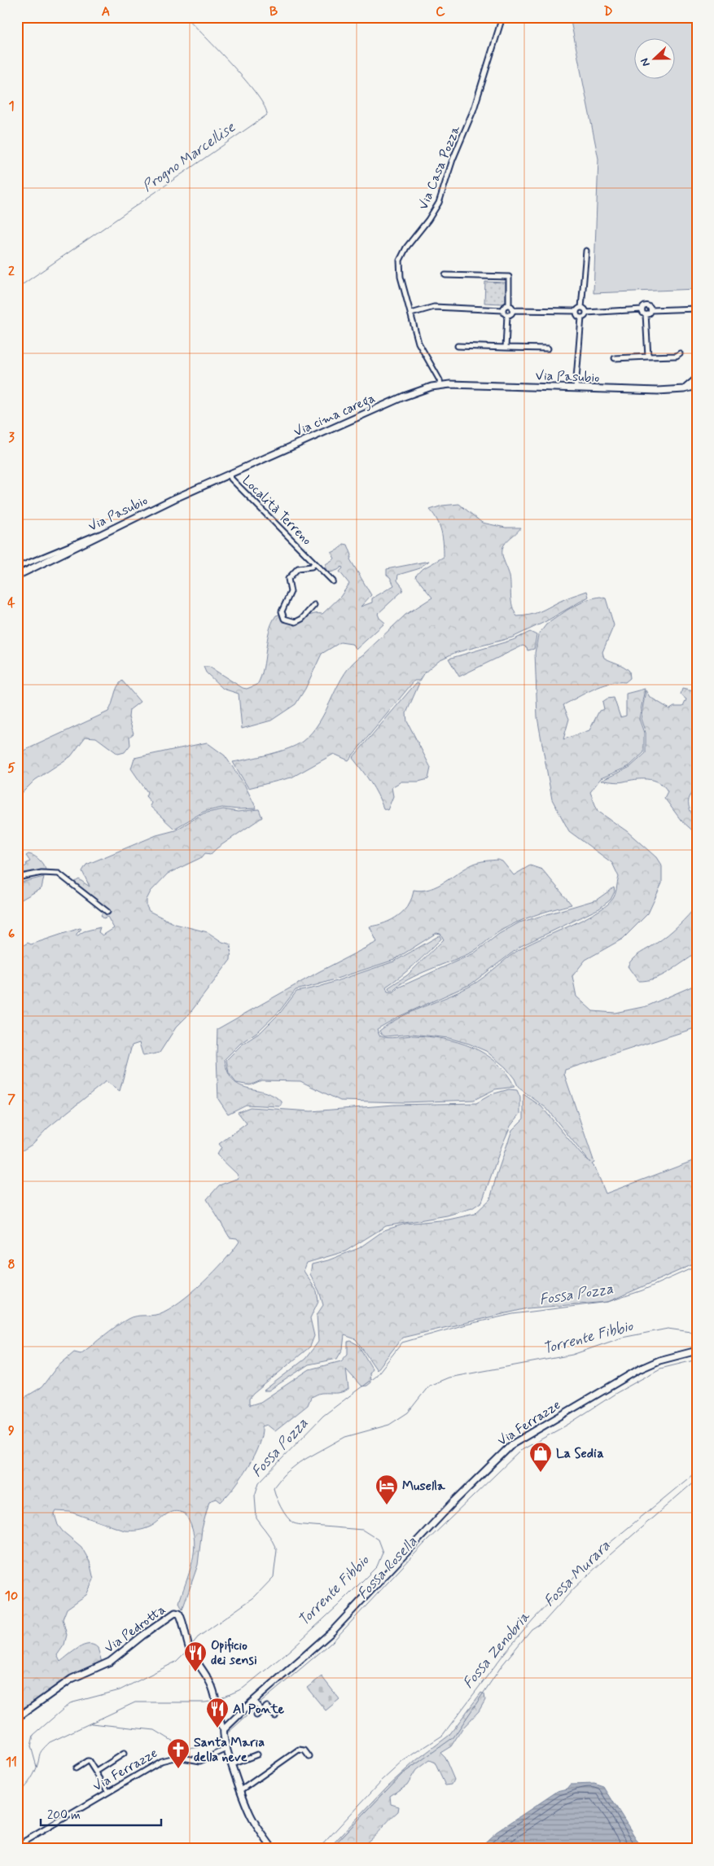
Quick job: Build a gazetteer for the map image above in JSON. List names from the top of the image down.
{
  "streets": {
    "street": [
      "Via Casa Pozza",
      "Via Pasubio",
      "Via cima carega",
      "Località Terreno",
      "Via Ferrazze",
      "Via Pedrotta"
    ]
  },
  "crossings": [
    ["Via Casa Pozza", "Via cima carega"],
    ["Via Pasubio", "Via cima carega"],
    ["Via Pasubio", "Località Terreno"],
    ["Via cima carega", "Località Terreno"],
    ["Via Ferrazze", "Via Pedrotta"]
  ],
  "water": [
    "Progno Marcellise",
    "Fossa Pozza",
    "Torrente Fibbio",
    "Fossa Rosella",
    "Fossa Murara",
    "Fossa Zenobria"
  ],
  "places": {
    "shop": ["La Sedia"],
    "hotel": ["Musella"],
    "restaurant": ["Opificio dei sensi", "Al Ponte"],
    "church": ["Santa Maria della neve"]
  },
  "scale_bar": "200 m",
  "north": "left",
  "grid": {
    "columns": [
      "A",
      "B",
      "C",
      "D"
    ],
    "rows": [
      "1",
      "2",
      "3",
      "4",
      "5",
      "6",
      "7",
      "8",
      "9",
      "10",
      "11"
    ]
  }
}
